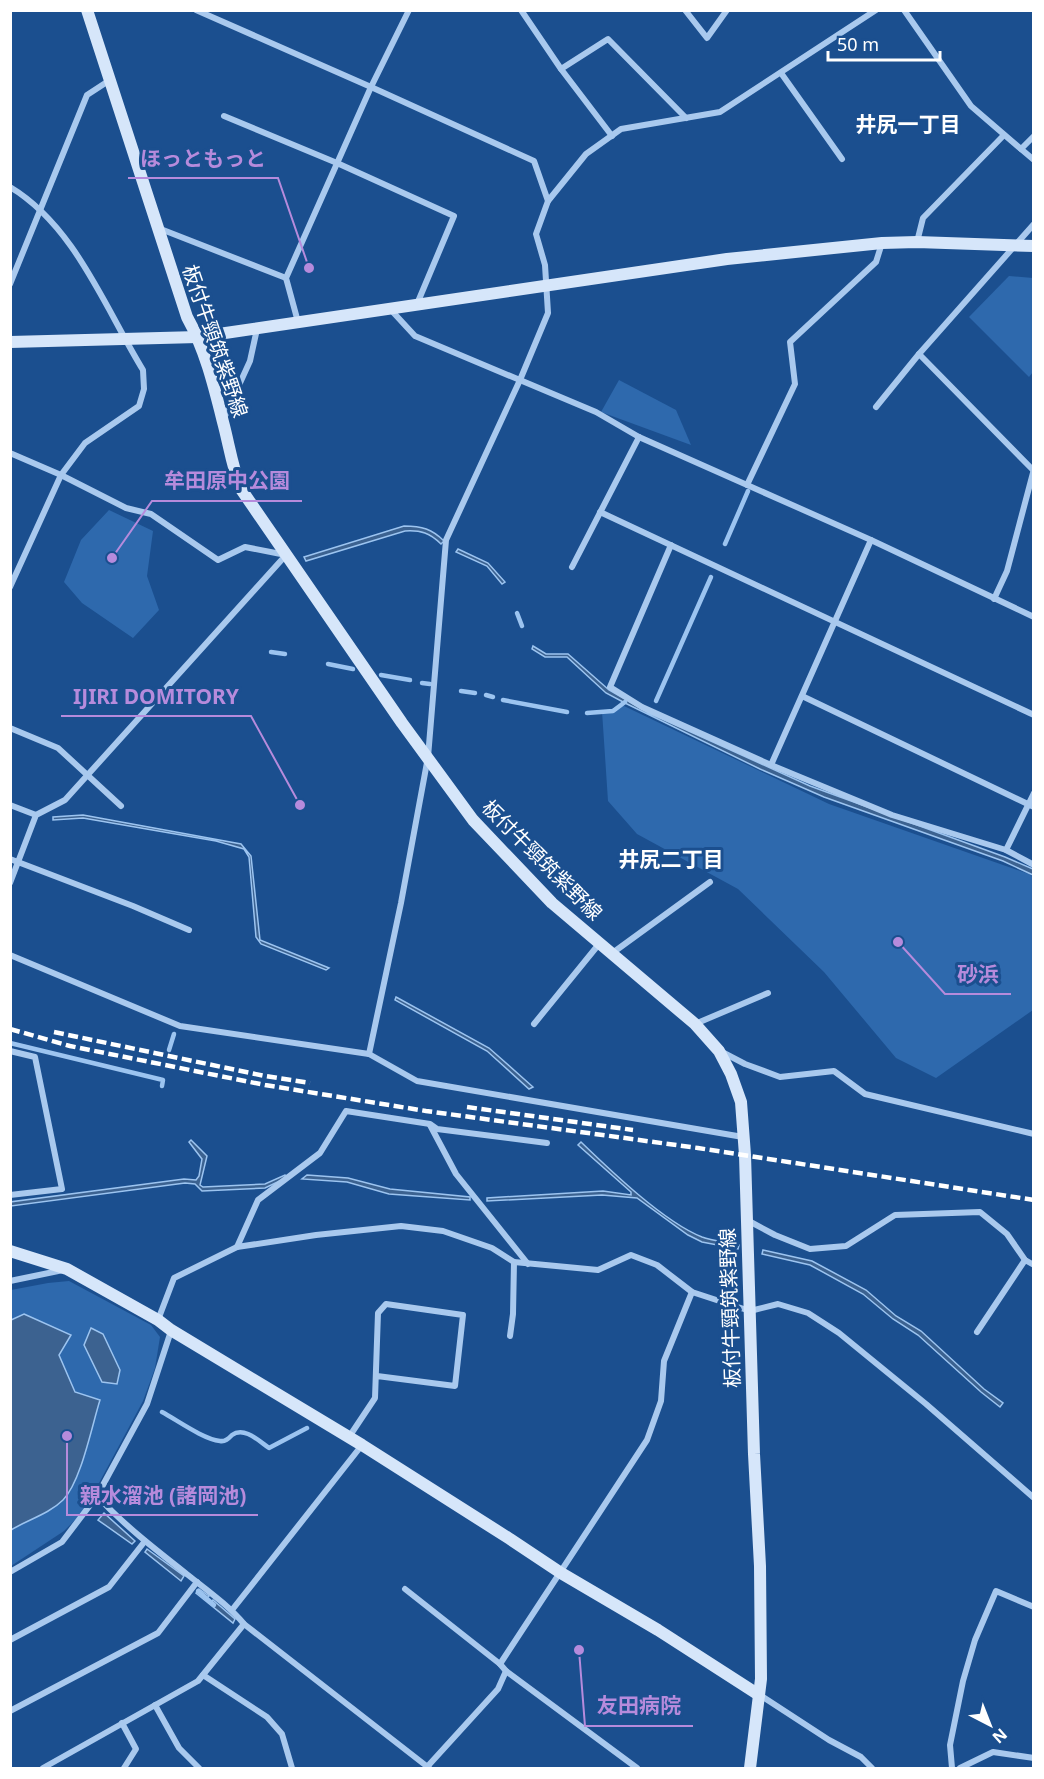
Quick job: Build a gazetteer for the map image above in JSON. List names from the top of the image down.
{
  "streets": {
    "main road": ["板付牛頸筑紫野線"]
  },
  "districts": ["井尻一丁目", "井尻二丁目"],
  "places": [
    "ほっともっと",
    "牟田原中公園",
    "IJIRI DOMITORY",
    "砂浜",
    "親水溜池 (諸岡池)",
    "友田病院"
  ],
  "scale_bar": "50 m",
  "north": "bottom right"
}
